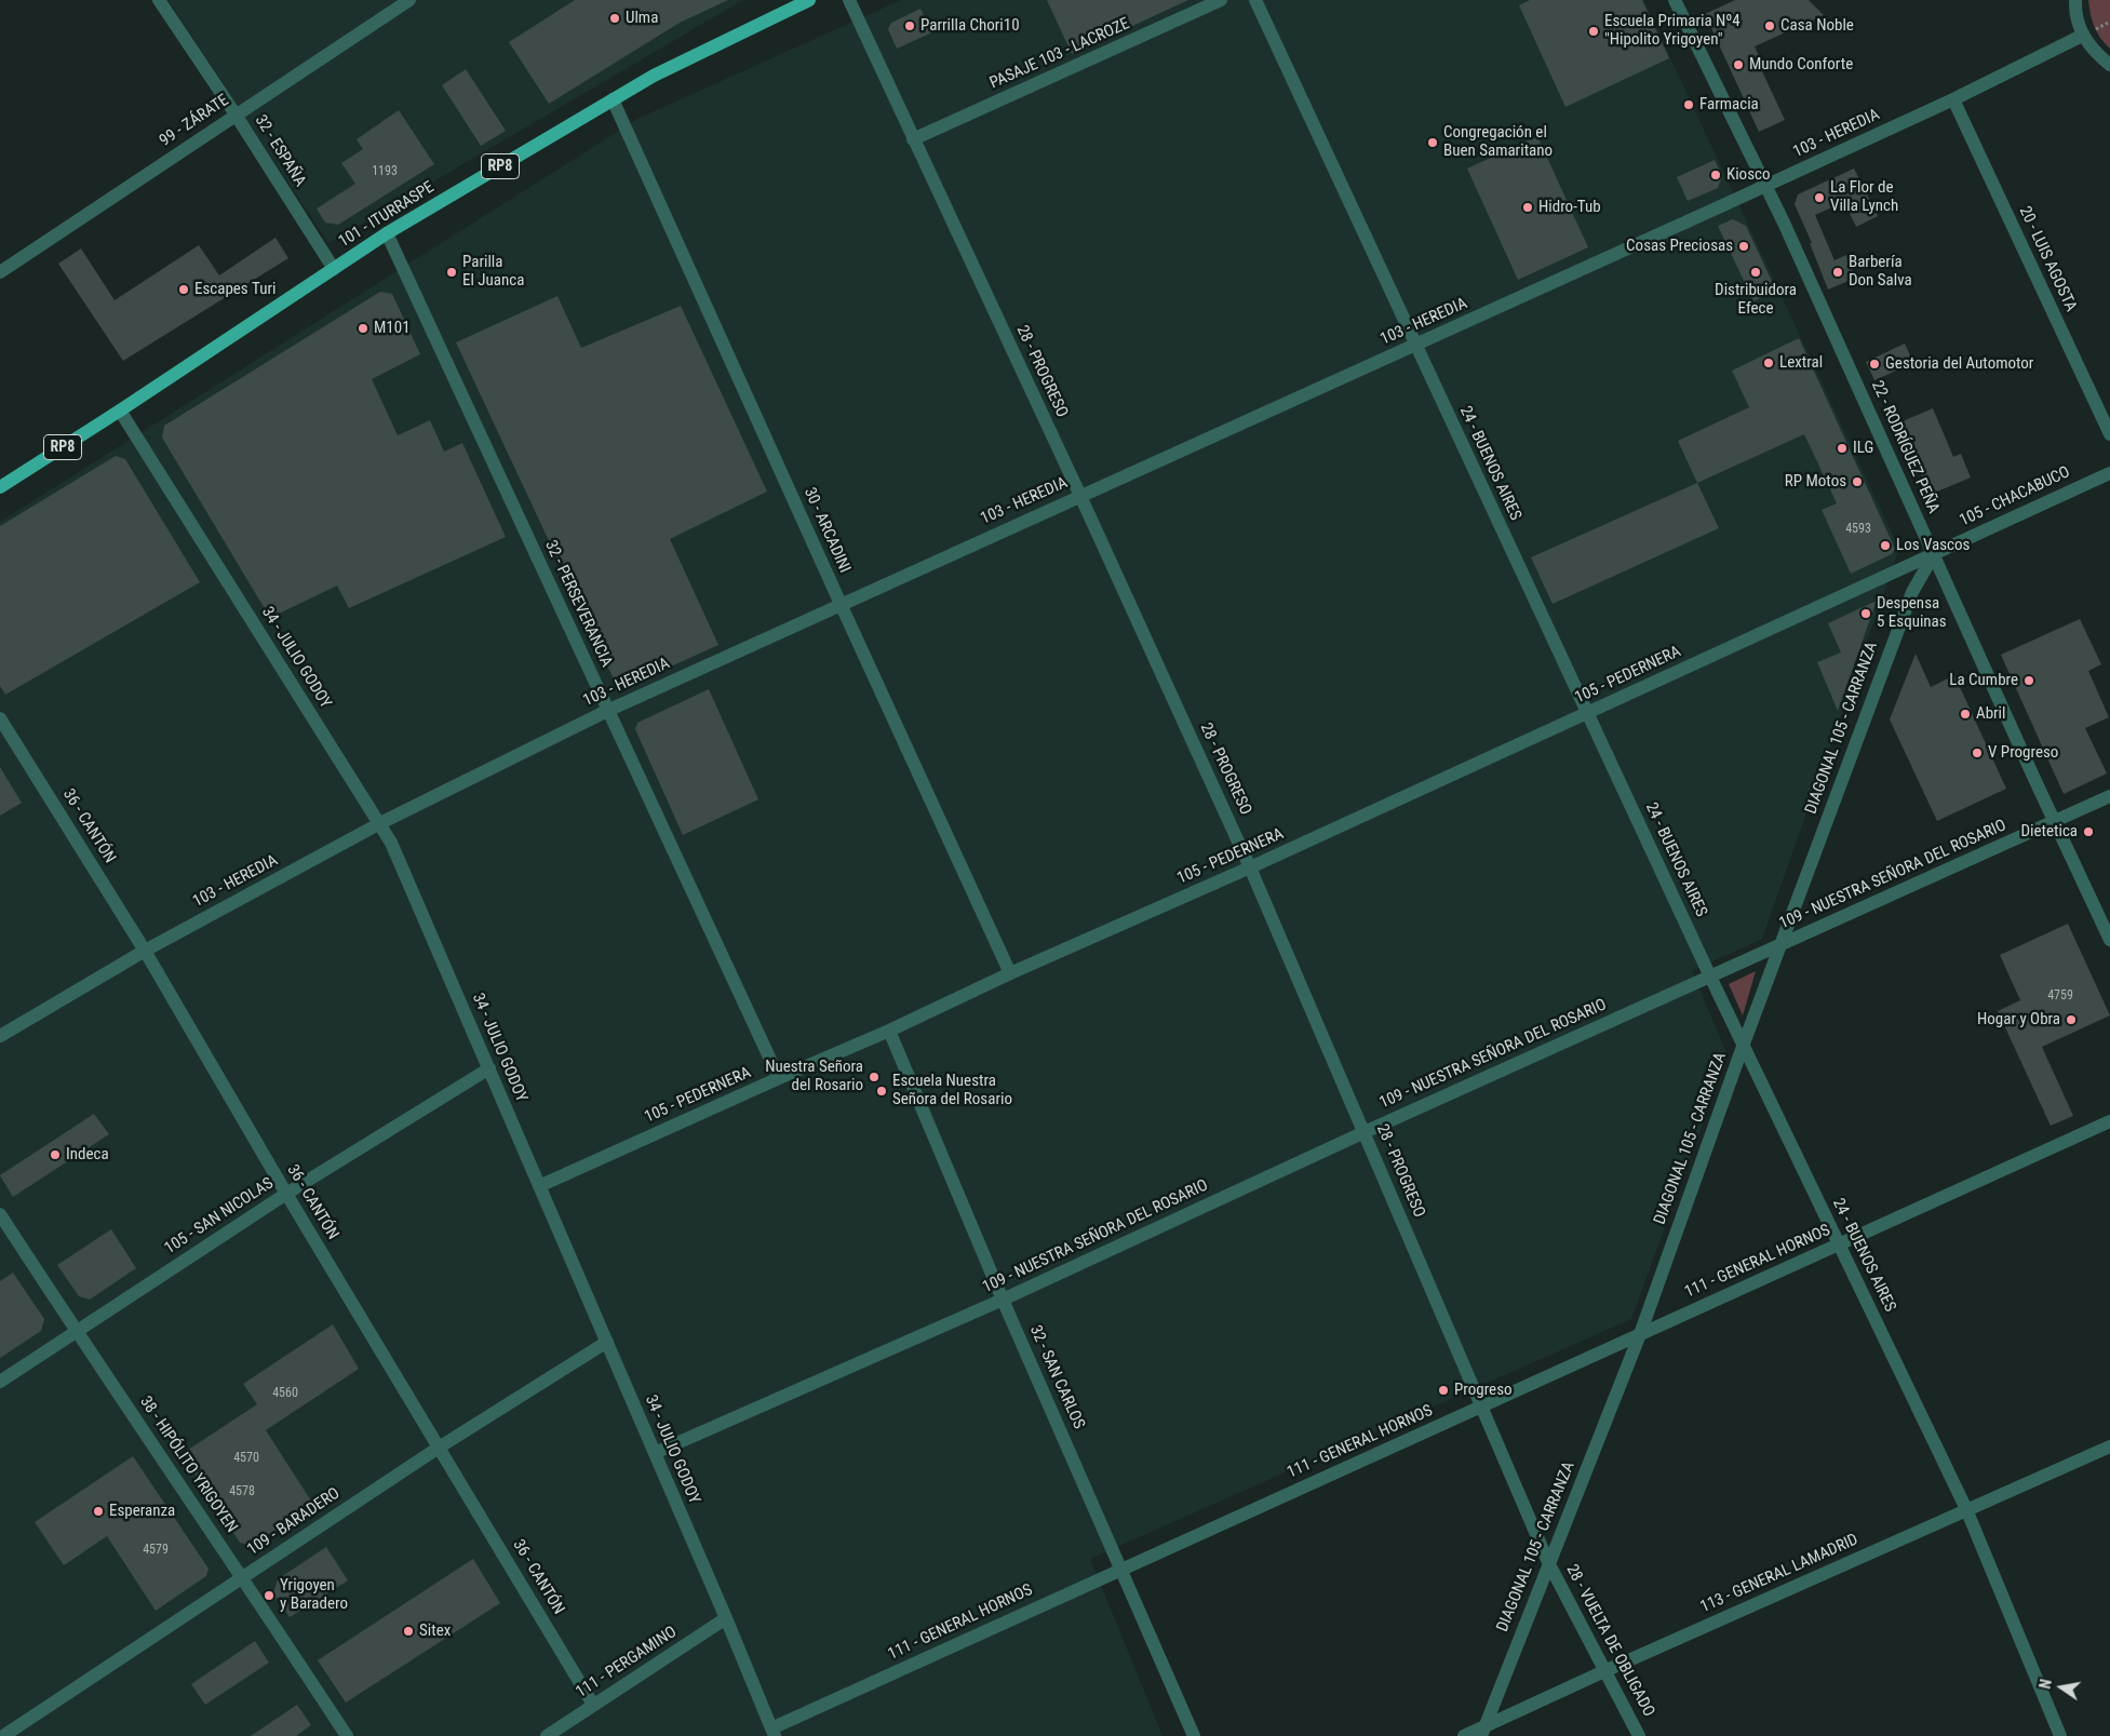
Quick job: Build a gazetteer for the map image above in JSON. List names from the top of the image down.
{
  "streets": {
    "main road": ["RP8", "101 - ITURRASPE"],
    "street": [
      "PASAJE 103 - LACROZE",
      "99 - ZÁRATE",
      "103 - HEREDIA",
      "32 - ESPAÑA",
      "20 - LUIS AGOSTA",
      "28 - PROGRESO",
      "22 - RODRÍGUEZ PEÑA",
      "24 - BUENOS AIRES",
      "105 - CHACABUCO",
      "30 - ARCADINI",
      "32 - PERSEVERANCIA",
      "34 - JULIO GODOY",
      "105 - PEDERNERA",
      "DIAGONAL 105 - CARRANZA",
      "36 - CANTÓN",
      "109 - NUESTRA SEÑORA DEL ROSARIO",
      "105 - SAN NICOLAS",
      "111 - GENERAL HORNOS",
      "32 - SAN CARLOS",
      "38 - HIPÓLITO YRIGOYEN",
      "109 - BARADERO",
      "113 - GENERAL LAMADRID",
      "28 - VUELTA DE OBLIGADO",
      "111 - PERGAMINO"
    ]
  },
  "crossings": [
    ["PASAJE 103 - LACROZE", "28 - PROGRESO"],
    ["99 - ZÁRATE", "32 - ESPAÑA"],
    ["103 - HEREDIA", "20 - LUIS AGOSTA"],
    ["103 - HEREDIA", "28 - PROGRESO"],
    ["103 - HEREDIA", "22 - RODRÍGUEZ PEÑA"],
    ["103 - HEREDIA", "24 - BUENOS AIRES"],
    ["103 - HEREDIA", "30 - ARCADINI"],
    ["103 - HEREDIA", "32 - PERSEVERANCIA"],
    ["103 - HEREDIA", "34 - JULIO GODOY"],
    ["103 - HEREDIA", "36 - CANTÓN"],
    ["32 - ESPAÑA", "101 - ITURRASPE"],
    ["101 - ITURRASPE", "30 - ARCADINI"],
    ["101 - ITURRASPE", "32 - PERSEVERANCIA"],
    ["101 - ITURRASPE", "34 - JULIO GODOY"],
    ["28 - PROGRESO", "105 - PEDERNERA"],
    ["28 - PROGRESO", "DIAGONAL 105 - CARRANZA"],
    ["28 - PROGRESO", "109 - NUESTRA SEÑORA DEL ROSARIO"],
    ["28 - PROGRESO", "111 - GENERAL HORNOS"],
    ["28 - PROGRESO", "28 - VUELTA DE OBLIGADO"],
    ["22 - RODRÍGUEZ PEÑA", "105 - CHACABUCO"],
    ["22 - RODRÍGUEZ PEÑA", "105 - PEDERNERA"],
    ["22 - RODRÍGUEZ PEÑA", "DIAGONAL 105 - CARRANZA"],
    ["22 - RODRÍGUEZ PEÑA", "109 - NUESTRA SEÑORA DEL ROSARIO"],
    ["24 - BUENOS AIRES", "105 - PEDERNERA"],
    ["24 - BUENOS AIRES", "DIAGONAL 105 - CARRANZA"],
    ["24 - BUENOS AIRES", "109 - NUESTRA SEÑORA DEL ROSARIO"],
    ["24 - BUENOS AIRES", "111 - GENERAL HORNOS"],
    ["24 - BUENOS AIRES", "113 - GENERAL LAMADRID"],
    ["105 - CHACABUCO", "105 - PEDERNERA"],
    ["105 - CHACABUCO", "DIAGONAL 105 - CARRANZA"],
    ["30 - ARCADINI", "105 - PEDERNERA"],
    ["32 - PERSEVERANCIA", "105 - PEDERNERA"],
    ["34 - JULIO GODOY", "105 - PEDERNERA"],
    ["34 - JULIO GODOY", "109 - NUESTRA SEÑORA DEL ROSARIO"],
    ["34 - JULIO GODOY", "105 - SAN NICOLAS"],
    ["34 - JULIO GODOY", "111 - GENERAL HORNOS"],
    ["34 - JULIO GODOY", "109 - BARADERO"],
    ["34 - JULIO GODOY", "111 - PERGAMINO"],
    ["105 - PEDERNERA", "DIAGONAL 105 - CARRANZA"],
    ["105 - PEDERNERA", "32 - SAN CARLOS"],
    ["DIAGONAL 105 - CARRANZA", "109 - NUESTRA SEÑORA DEL ROSARIO"],
    ["DIAGONAL 105 - CARRANZA", "111 - GENERAL HORNOS"],
    ["DIAGONAL 105 - CARRANZA", "113 - GENERAL LAMADRID"],
    ["DIAGONAL 105 - CARRANZA", "28 - VUELTA DE OBLIGADO"],
    ["36 - CANTÓN", "105 - SAN NICOLAS"],
    ["36 - CANTÓN", "109 - BARADERO"],
    ["36 - CANTÓN", "111 - PERGAMINO"],
    ["109 - NUESTRA SEÑORA DEL ROSARIO", "32 - SAN CARLOS"],
    ["105 - SAN NICOLAS", "38 - HIPÓLITO YRIGOYEN"],
    ["111 - GENERAL HORNOS", "32 - SAN CARLOS"],
    ["38 - HIPÓLITO YRIGOYEN", "109 - BARADERO"],
    ["113 - GENERAL LAMADRID", "28 - VUELTA DE OBLIGADO"]
  ],
  "places": [
    "Ulma",
    "Parrilla Chori10",
    "Casa Noble",
    "Escuela Primaria Nº4 \"Hipolito Yrigoyen\"",
    "Mundo Conforte",
    "Farmacia",
    "Congregación el Buen Samaritano",
    "Kiosco",
    "La Flor de Villa Lynch",
    "Hidro-Tub",
    "Cosas Preciosas",
    "Parilla El Juanca",
    "Distribuidora Efece",
    "Barbería Don Salva",
    "Escapes Turi",
    "M101",
    "Lextral",
    "Gestoria del Automotor",
    "ILG",
    "RP Motos",
    "Los Vascos",
    "Despensa 5 Esquinas",
    "La Cumbre",
    "Abril",
    "V Progreso",
    "Dietetica",
    "Hogar y Obra",
    "Nuestra Señora del Rosario",
    "Escuela Nuestra Señora del Rosario",
    "Indeca",
    "Progreso",
    "Esperanza",
    "Yrigoyen y Baradero",
    "Sitex"
  ],
  "house_numbers": [
    "1193",
    "4593",
    "4759",
    "4560",
    "4570",
    "4578",
    "4579"
  ],
  "north": "left"
}
